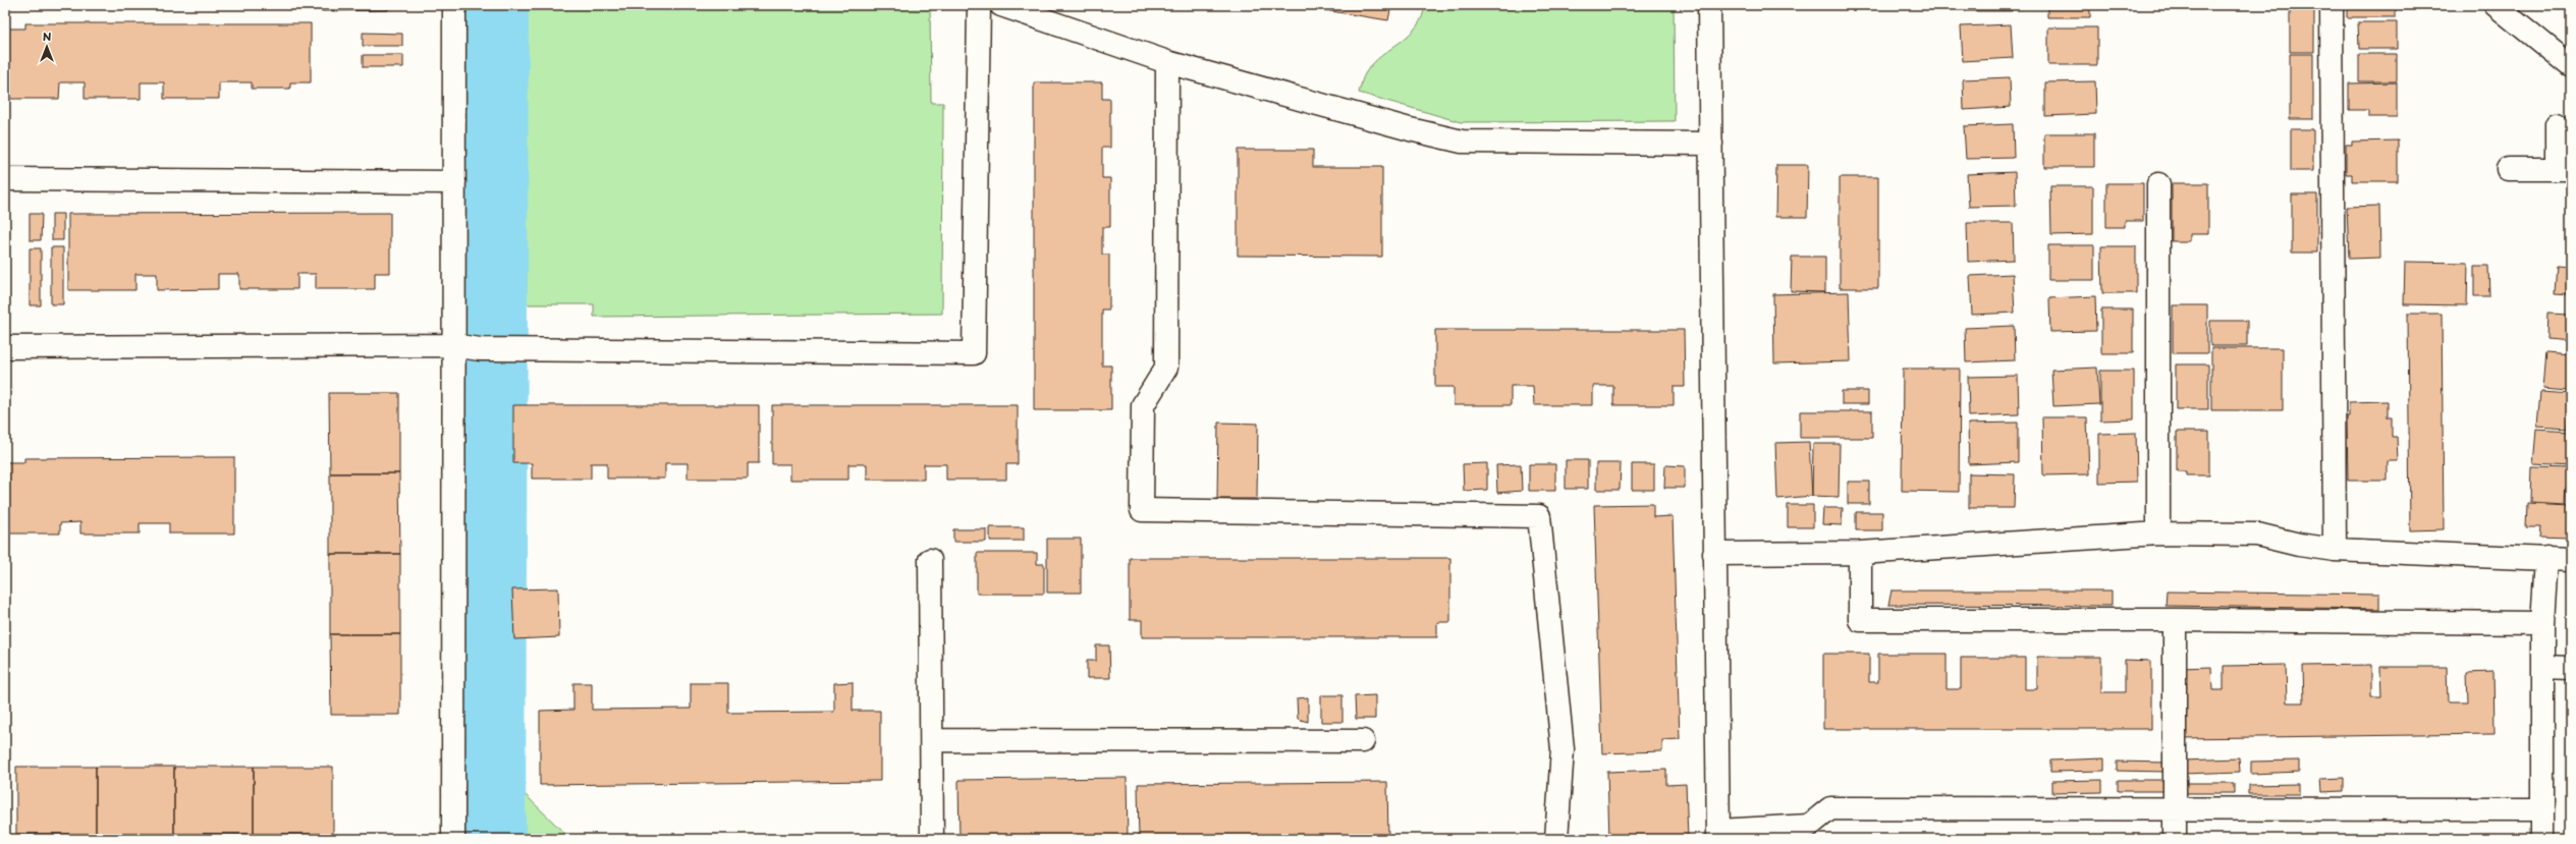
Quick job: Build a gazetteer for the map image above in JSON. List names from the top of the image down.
{
  "north": "top"
}
